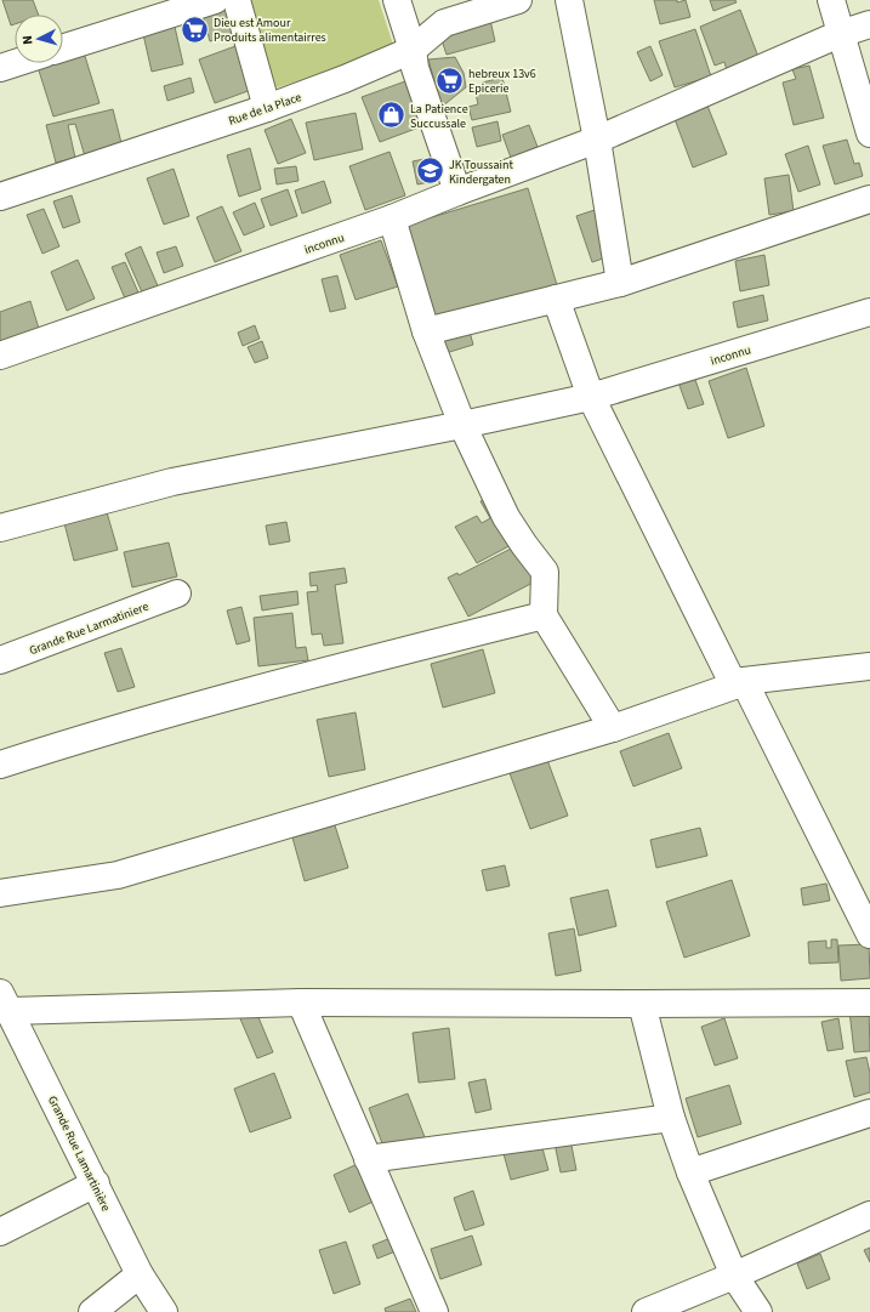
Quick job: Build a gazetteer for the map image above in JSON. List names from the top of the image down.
{
  "streets": {
    "street": [
      "Rue de la Place",
      "inconnu",
      "Grande Rue Larmatiniere",
      "Grande Rue Lamartinière"
    ]
  },
  "places": {
    "supermarket": ["Dieu est Amour Produits alimentairres", "hebreux 13v6 Epicerie"],
    "shop": ["La Patience Succussale"],
    "school or university": ["JK Toussaint Kindergaten"]
  },
  "north": "left"
}
